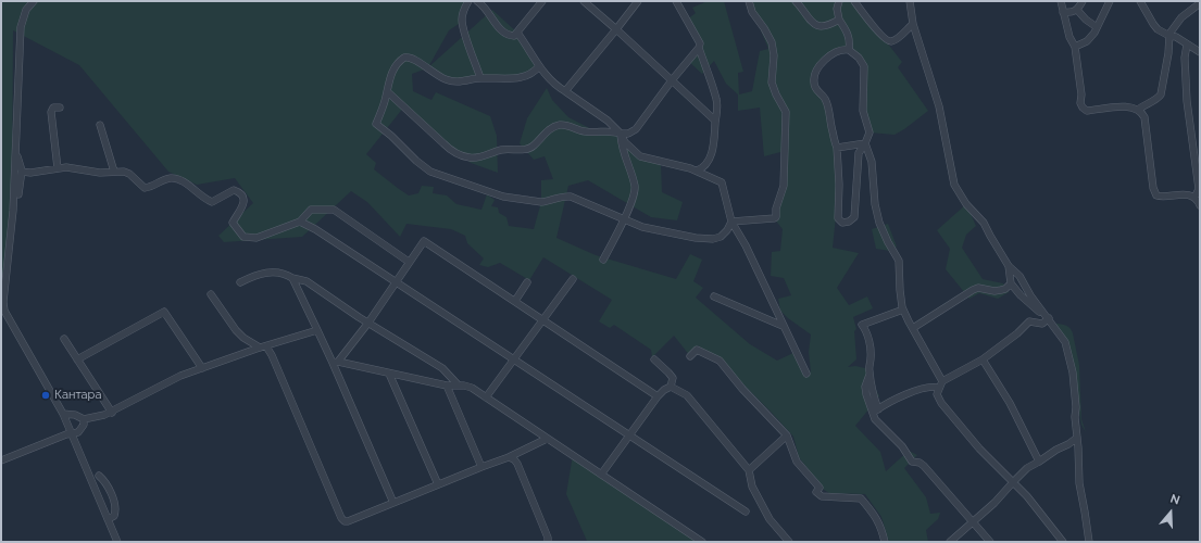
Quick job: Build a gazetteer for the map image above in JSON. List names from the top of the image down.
{
  "places": ["Кантара"],
  "north": "top"
}
